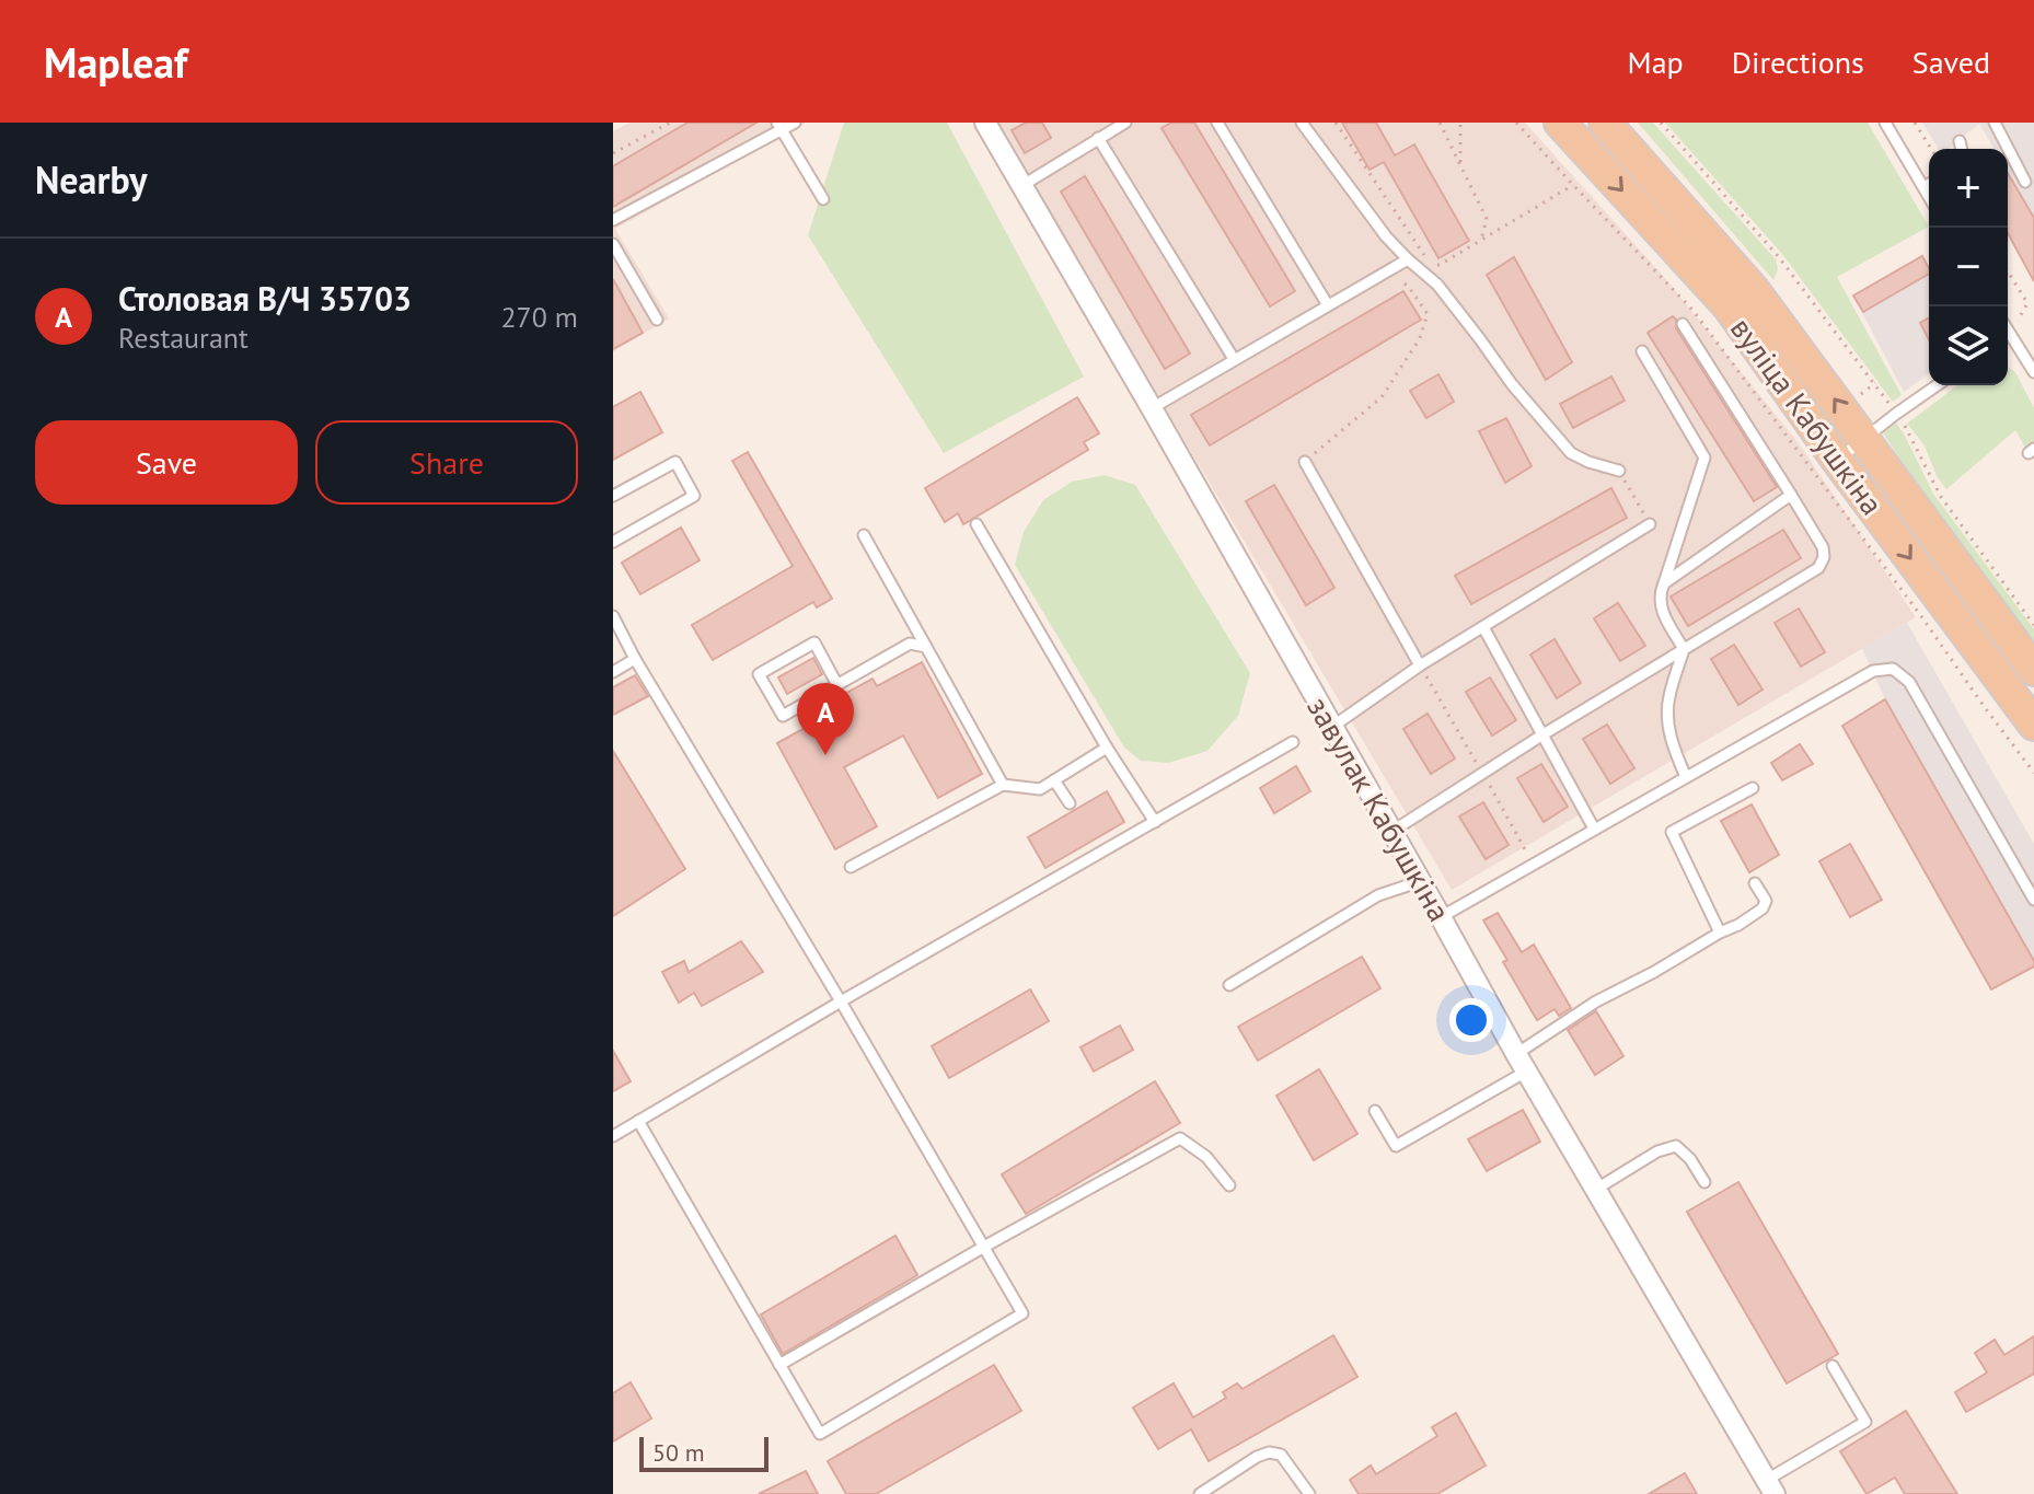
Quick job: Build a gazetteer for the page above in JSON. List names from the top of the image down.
{
  "streets": {
    "main road": ["вуліца Кабушкіна"],
    "street": ["завулак Кабушкіна"]
  },
  "scale_bar": "50 m",
  "page": {
    "header": "Mapleaf",
    "nav": ["Map", "Directions", "Saved"],
    "heading": "Nearby",
    "map_buttons": ["+", "−"],
    "list": [
      {
        "mark": "A",
        "name": "Столовая В/Ч 35703",
        "note": "Restaurant",
        "value": "270 m"
      }
    ],
    "buttons": ["Save", "Share"],
    "pins": "A",
    "scale": "50 m"
  }
}
